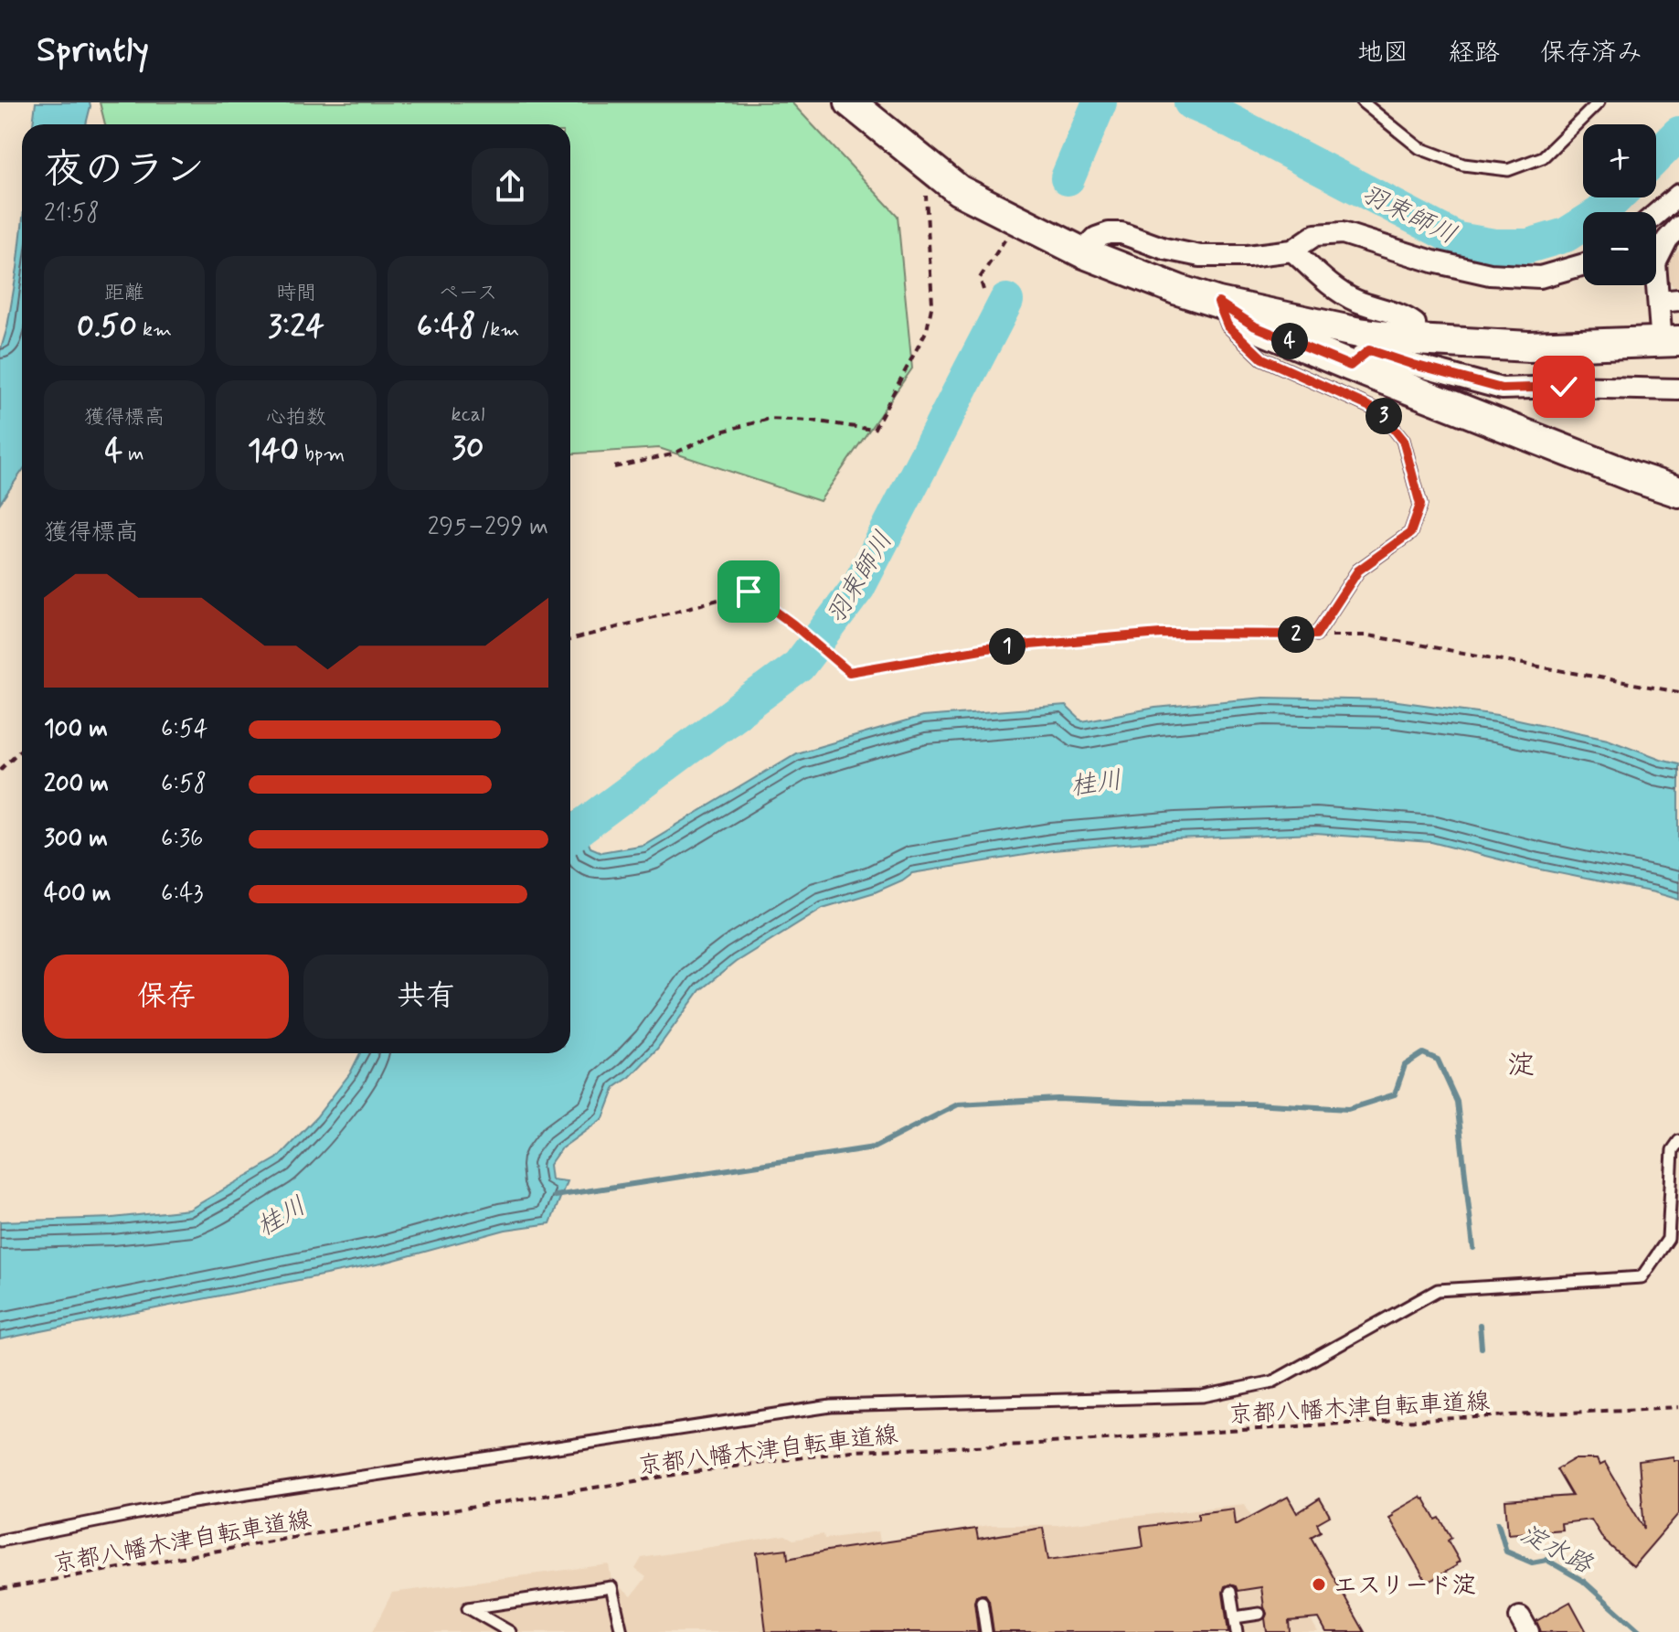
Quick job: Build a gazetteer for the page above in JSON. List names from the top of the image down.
{
  "streets": {
    "path": ["京都八幡木津自転車道線"]
  },
  "districts": ["淀"],
  "water": ["羽束師川", "桂川", "淀水路"],
  "places": ["エスリード淀"],
  "page": {
    "header": "Sprintly",
    "nav": ["地図", "経路", "保存済み"],
    "map_buttons": ["+", "−"],
    "heading": ["夜のラン", "21:58"],
    "stats": [
      ["距離", "0.50 km"],
      ["時間", "3:24"],
      ["ペース", "6:48 /km"],
      ["獲得標高", "4 m"],
      ["心拍数", "140 bpm"],
      ["kcal", "30"]
    ],
    "pins": [
      "4",
      "3",
      "2",
      "1"
    ],
    "chart": ["獲得標高", "295–299 m"],
    "list": [
      {
        "name": "100 m",
        "note": "6:54"
      },
      {
        "name": "200 m",
        "note": "6:58"
      },
      {
        "name": "300 m",
        "note": "6:36"
      },
      {
        "name": "400 m",
        "note": "6:43"
      }
    ],
    "buttons": ["保存", "共有"]
  }
}
